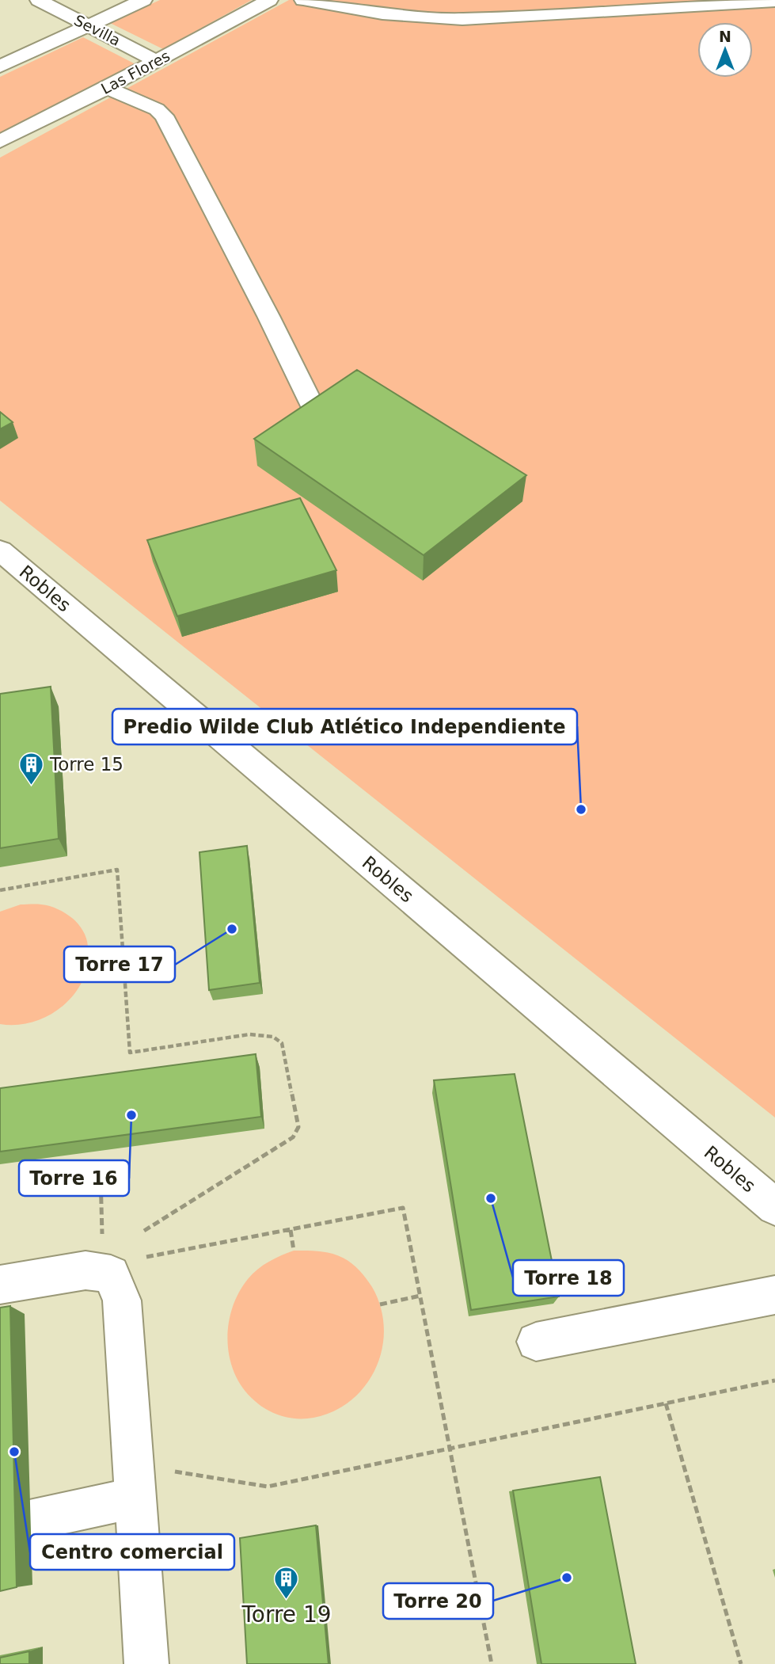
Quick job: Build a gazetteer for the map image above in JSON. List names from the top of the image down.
{
  "streets": {
    "street": ["Sevilla", "Las Flores", "Robles"]
  },
  "crossings": [
    ["Sevilla", "Las Flores"]
  ],
  "places": {
    "building": ["Torre 15", "Torre 19"],
    "other": [
      "Predio Wilde Club Atlético Independiente",
      "Torre 17",
      "Torre 16",
      "Torre 18",
      "Centro comercial",
      "Torre 20"
    ]
  },
  "north": "top"
}
